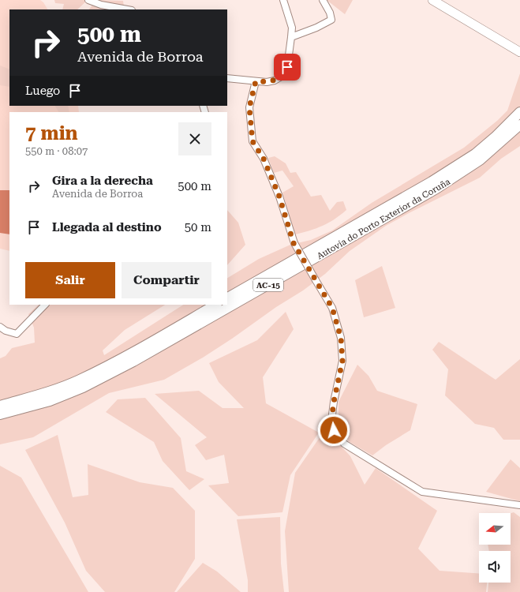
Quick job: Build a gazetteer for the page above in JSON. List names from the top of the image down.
{
  "streets": {
    "highway": ["Autovía do Porto Exterior da Coruña", "AC-15"]
  },
  "north": "left",
  "page": {
    "turn": ["500 m", "Avenida de Borroa"],
    "then": "Luego",
    "heading": ["7 min", "550 m · 08:07"],
    "list": [
      {
        "name": "Gira a la derecha",
        "note": "Avenida de Borroa",
        "value": "500 m"
      },
      {
        "name": "Llegada al destino",
        "value": "50 m"
      }
    ],
    "buttons": ["Salir", "Compartir"]
  }
}
